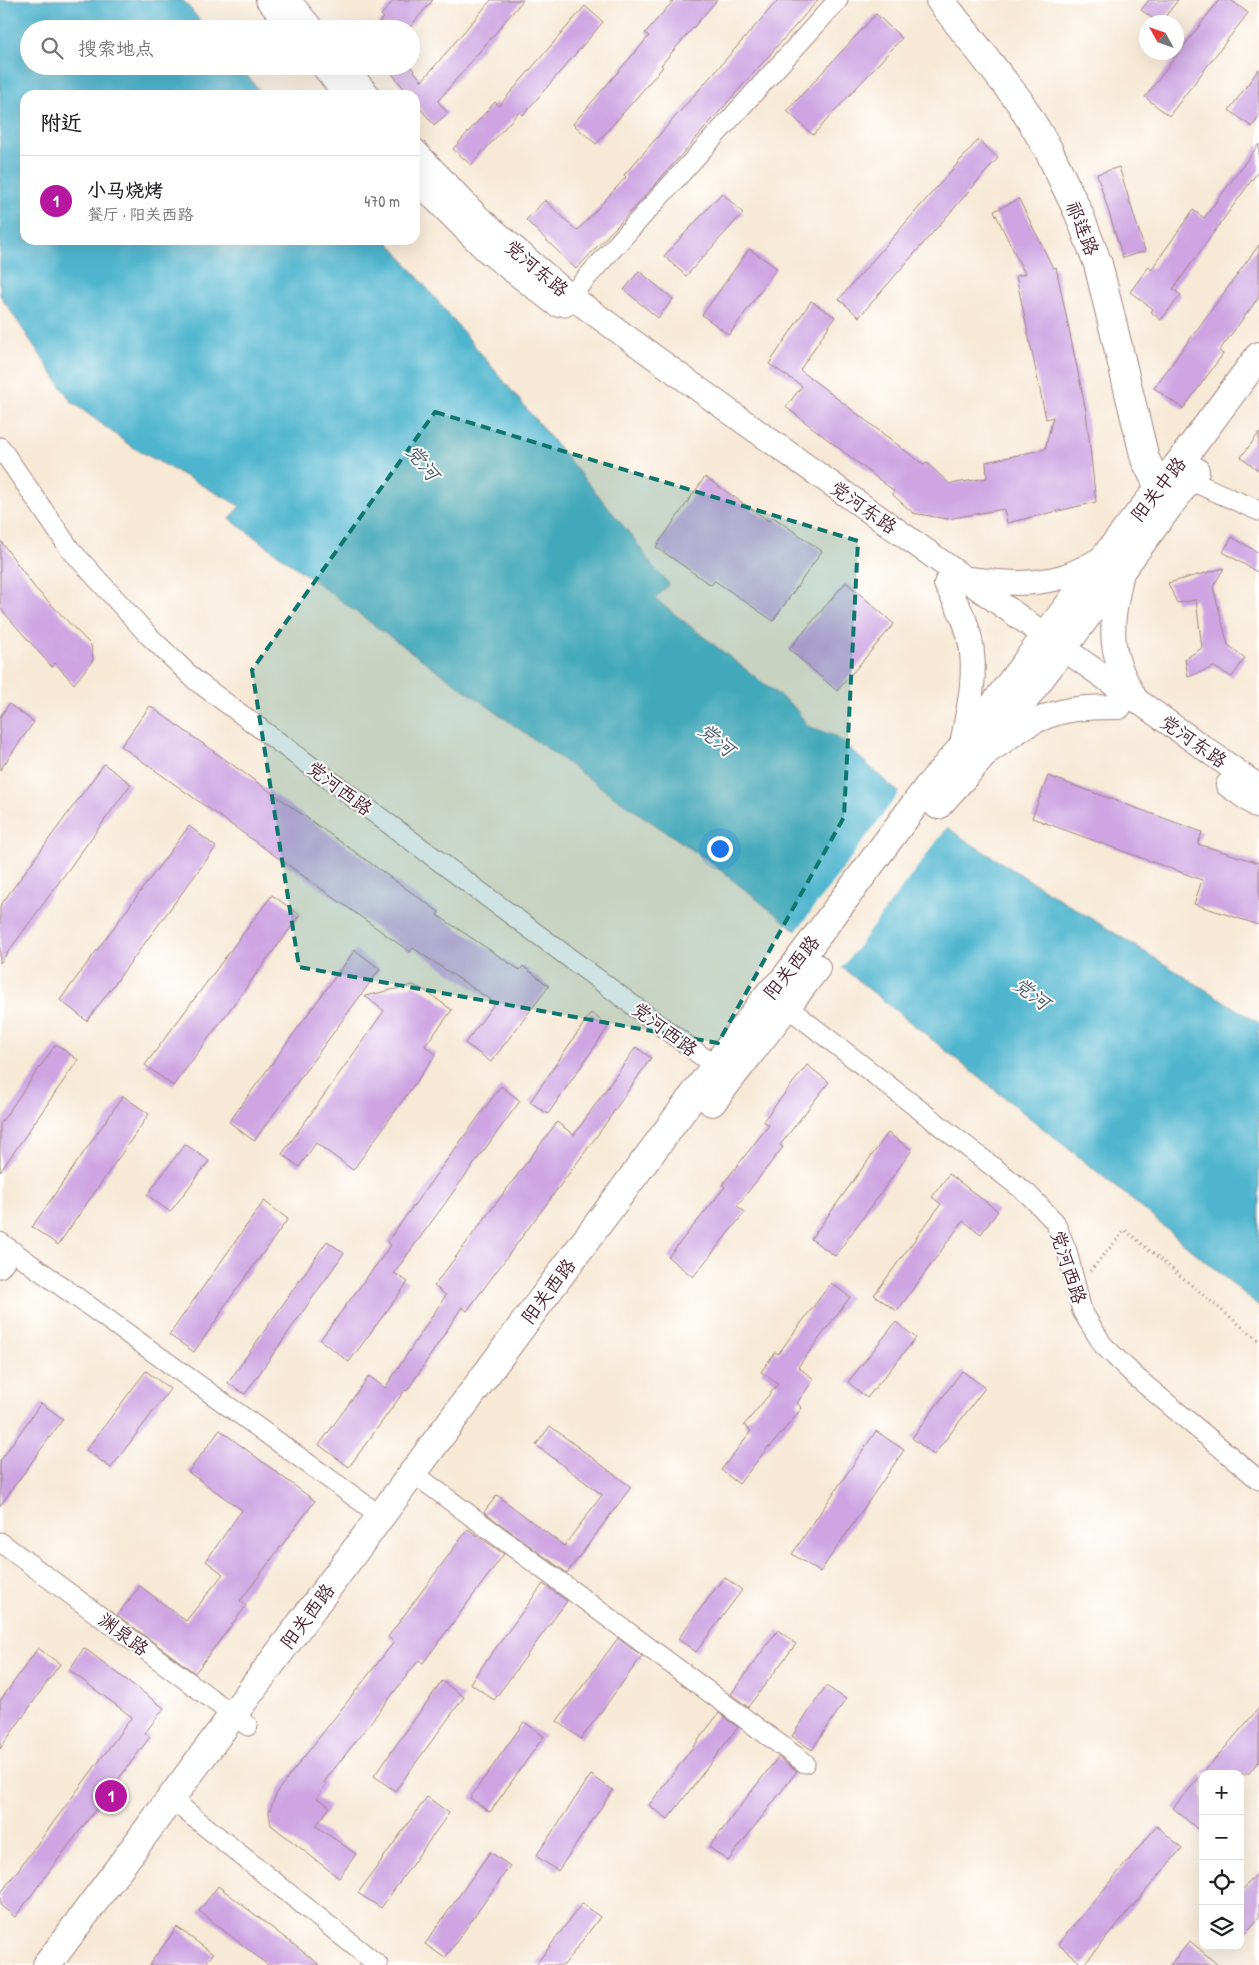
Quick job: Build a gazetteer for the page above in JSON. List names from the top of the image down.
{
  "streets": {
    "highway": ["祁连路", "阳关中路", "阳关西路"],
    "main road": ["党河东路"],
    "street": ["党河西路", "渊泉路"]
  },
  "crossings": [
    ["祁连路", "阳关中路"],
    ["党河东路", "阳关中路"],
    ["党河东路", "阳关西路"],
    ["阳关中路", "阳关西路"],
    ["党河西路", "阳关西路"],
    ["阳关西路", "渊泉路"]
  ],
  "water": ["党河"],
  "north": "top left",
  "page": {
    "search": "搜索地点",
    "heading": "附近",
    "list": [
      {
        "mark": "1",
        "name": "小马烧烤",
        "note": "餐厅 · 阳关西路",
        "value": "470 m"
      }
    ],
    "map_buttons": ["+", "−"],
    "pins": "1"
  }
}
